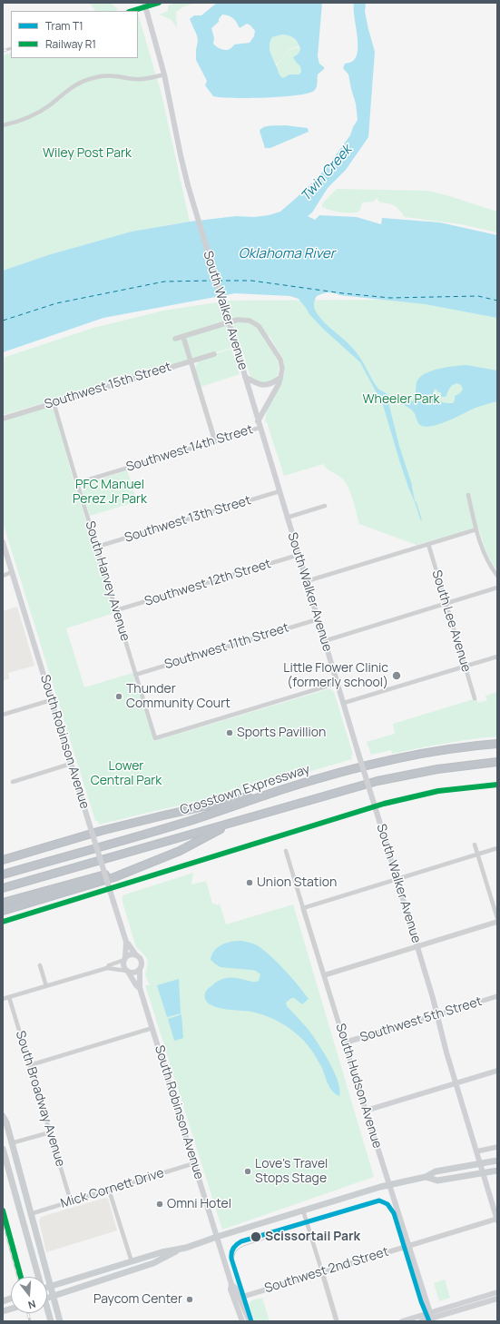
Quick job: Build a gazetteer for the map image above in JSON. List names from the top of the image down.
{
  "streets": {
    "highway": ["Crosstown Expressway"],
    "main road": [
      "South Walker Avenue",
      "South Robinson Avenue",
      "Southwest 5th Street",
      "South Hudson Avenue"
    ],
    "street": [
      "Southwest 15th Street",
      "Southwest 14th Street",
      "Southwest 13th Street",
      "South Harvey Avenue",
      "Southwest 12th Street",
      "South Lee Avenue",
      "Southwest 11th Street",
      "South Broadway Avenue",
      "Mick Cornett Drive",
      "Southwest 2nd Street"
    ]
  },
  "crossings": [
    ["South Walker Avenue", "Southwest 14th Street"],
    ["South Walker Avenue", "Southwest 13th Street"],
    ["South Walker Avenue", "South Harvey Avenue"],
    ["South Walker Avenue", "Southwest 12th Street"],
    ["South Walker Avenue", "Southwest 11th Street"],
    ["South Walker Avenue", "Southwest 5th Street"],
    ["South Walker Avenue", "Southwest 2nd Street"],
    ["Southwest 15th Street", "South Harvey Avenue"],
    ["Southwest 14th Street", "South Harvey Avenue"],
    ["Southwest 13th Street", "South Harvey Avenue"],
    ["South Harvey Avenue", "Southwest 12th Street"],
    ["South Harvey Avenue", "Southwest 11th Street"],
    ["South Robinson Avenue", "Mick Cornett Drive"],
    ["Southwest 5th Street", "South Hudson Avenue"],
    ["South Hudson Avenue", "Southwest 2nd Street"],
    ["South Broadway Avenue", "Mick Cornett Drive"]
  ],
  "water": ["Twin Creek", "Oklahoma River"],
  "parks": [
    "Wiley Post Park",
    "Wheeler Park",
    "PFC Manuel Perez Jr Park",
    "Lower Central Park"
  ],
  "places": [
    "Little Flower Clinic (formerly school)",
    "Thunder Community Court",
    "Sports Pavillion",
    "Union Station",
    "Love's Travel Stops Stage",
    "Omni Hotel",
    "Scissortail Park",
    "Paycom Center"
  ],
  "lines": ["rail line R1", "tram line T1"],
  "legend": ["Tram T1", "Railway R1"],
  "north": "bottom"
}
